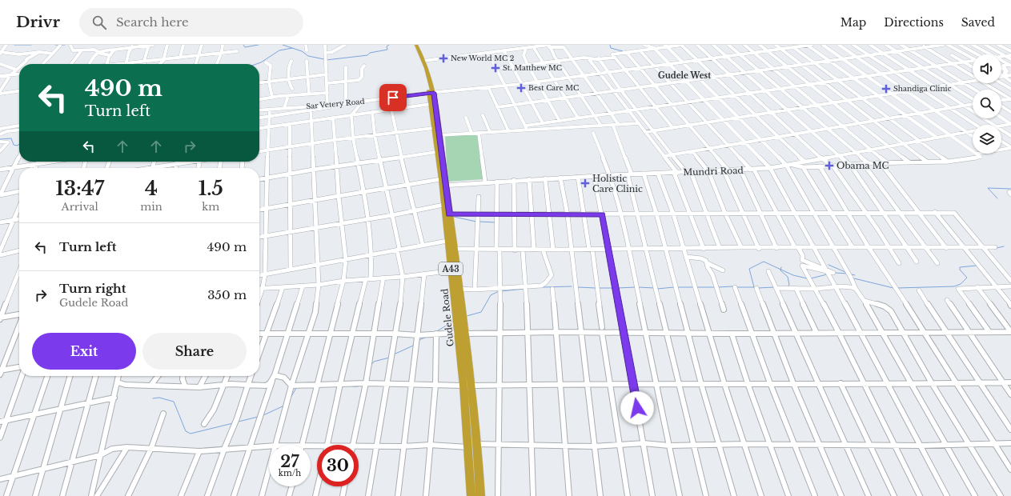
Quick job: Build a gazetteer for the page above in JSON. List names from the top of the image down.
{
  "streets": {
    "highway": ["A43", "Gudele Road"],
    "street": ["Sar Vetery Road", "Mundri Road"]
  },
  "crossings": [
    ["Sar Vetery Road", "Gudele Road"],
    ["Mundri Road", "Gudele Road"]
  ],
  "districts": ["Gudele West"],
  "places": {
    "health": [
      "New World MC 2",
      "St. Matthew MC",
      "Best Care MC",
      "Shandiga Clinic",
      "Obama MC",
      "Holistic Care Clinic"
    ]
  },
  "page": {
    "header": "Drivr",
    "search": "Search here",
    "nav": ["Map", "Directions", "Saved"],
    "turn": ["490 m", "Turn left"],
    "eta": [
      "13:47",
      "Arrival",
      "4",
      "min",
      "1.5",
      "km"
    ],
    "list": [
      {
        "name": "Turn left",
        "value": "490 m"
      },
      {
        "name": "Turn right",
        "note": "Gudele Road",
        "value": "350 m"
      }
    ],
    "buttons": ["Exit", "Share"],
    "speed": "27 km/h",
    "limit": "30"
  }
}
